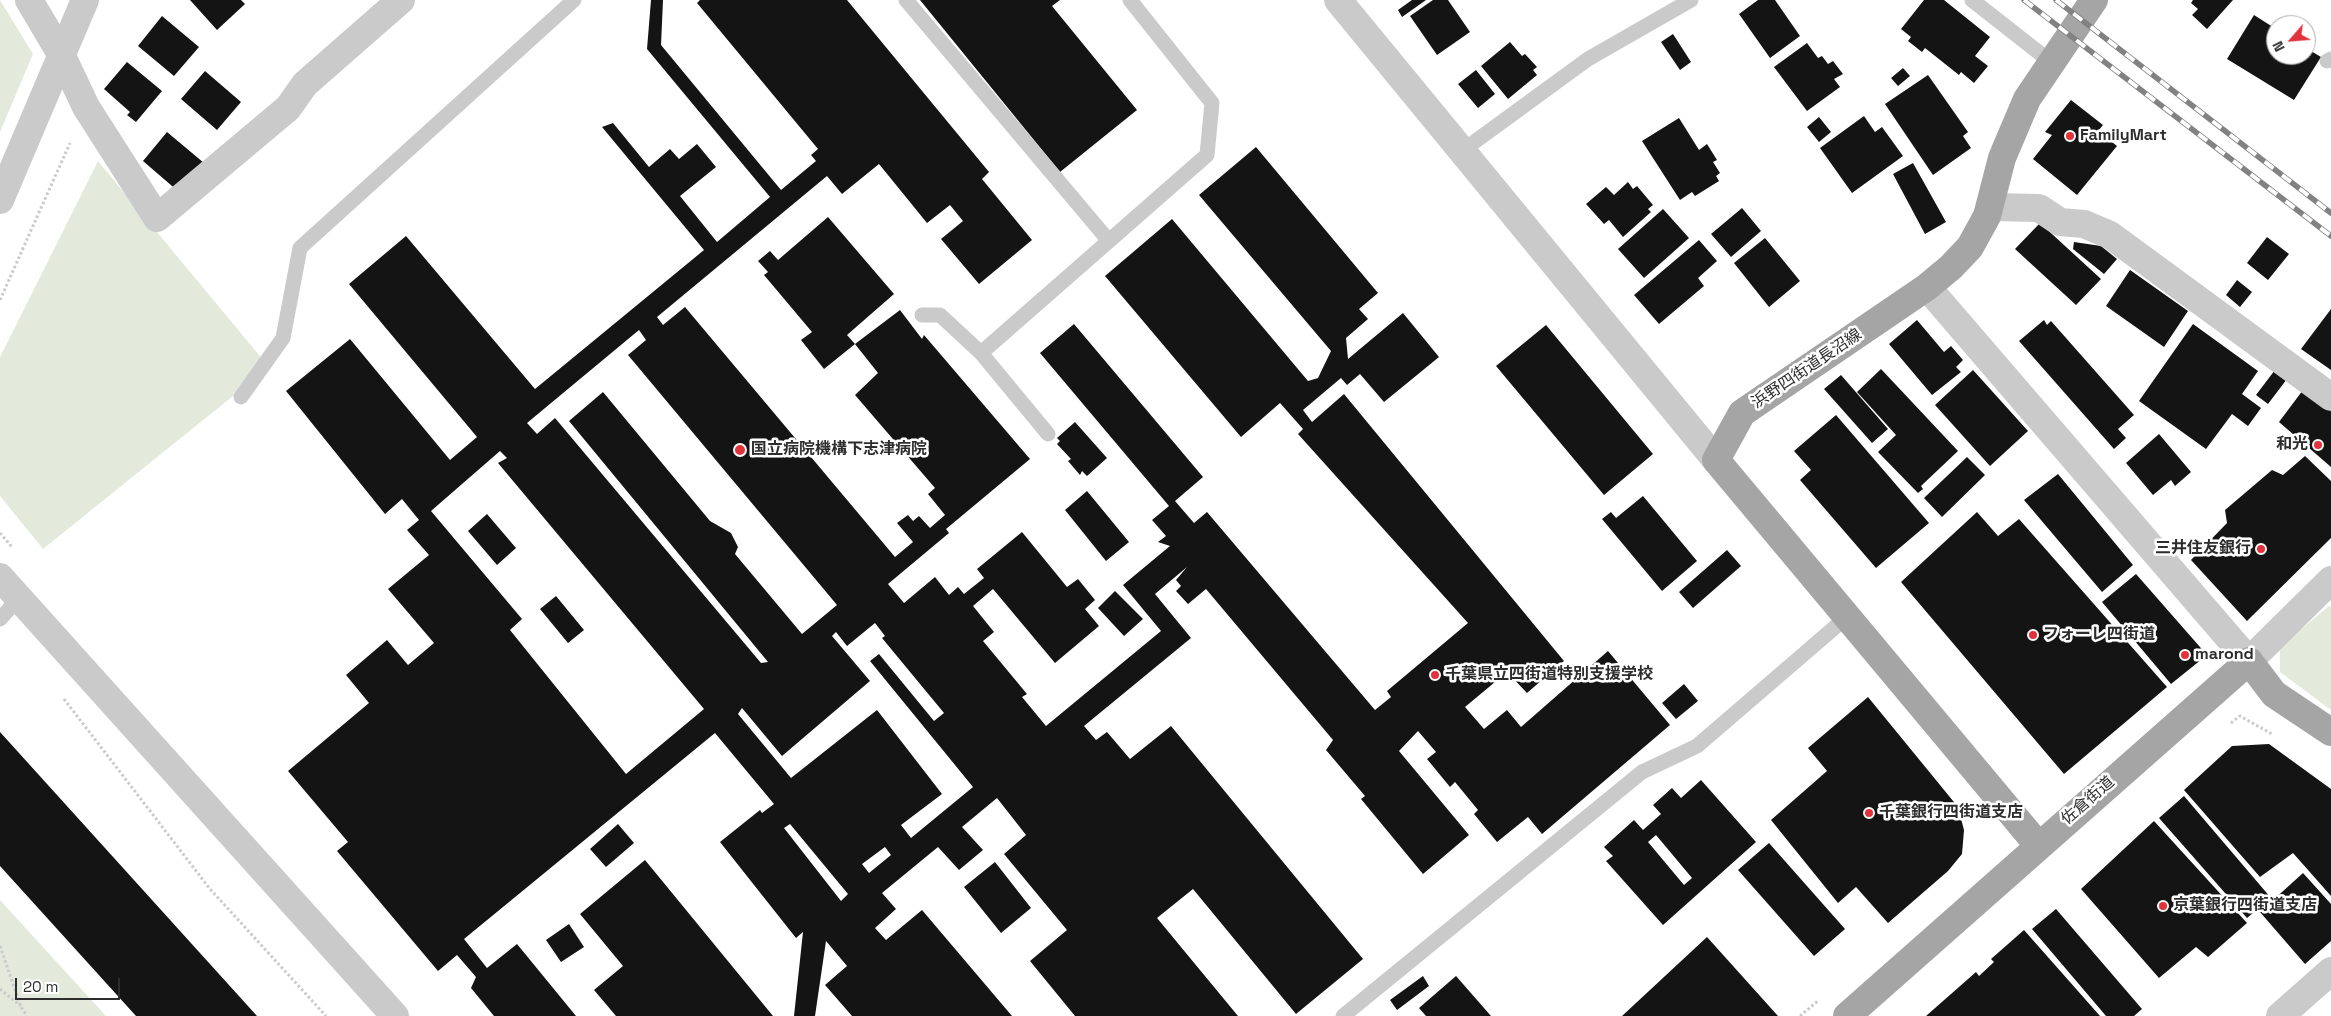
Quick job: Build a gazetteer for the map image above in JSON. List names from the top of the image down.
{
  "streets": {
    "main road": ["浜野四街道長沼線", "佐倉街道"]
  },
  "places": [
    "FamilyMart",
    "和光",
    "国立病院機構下志津病院",
    "三井住友銀行",
    "フォーレ四街道",
    "marond",
    "千葉県立四街道特別支援学校",
    "千葉銀行四街道支店",
    "京葉銀行四街道支店"
  ],
  "scale_bar": "20 m",
  "north": "bottom left"
}
